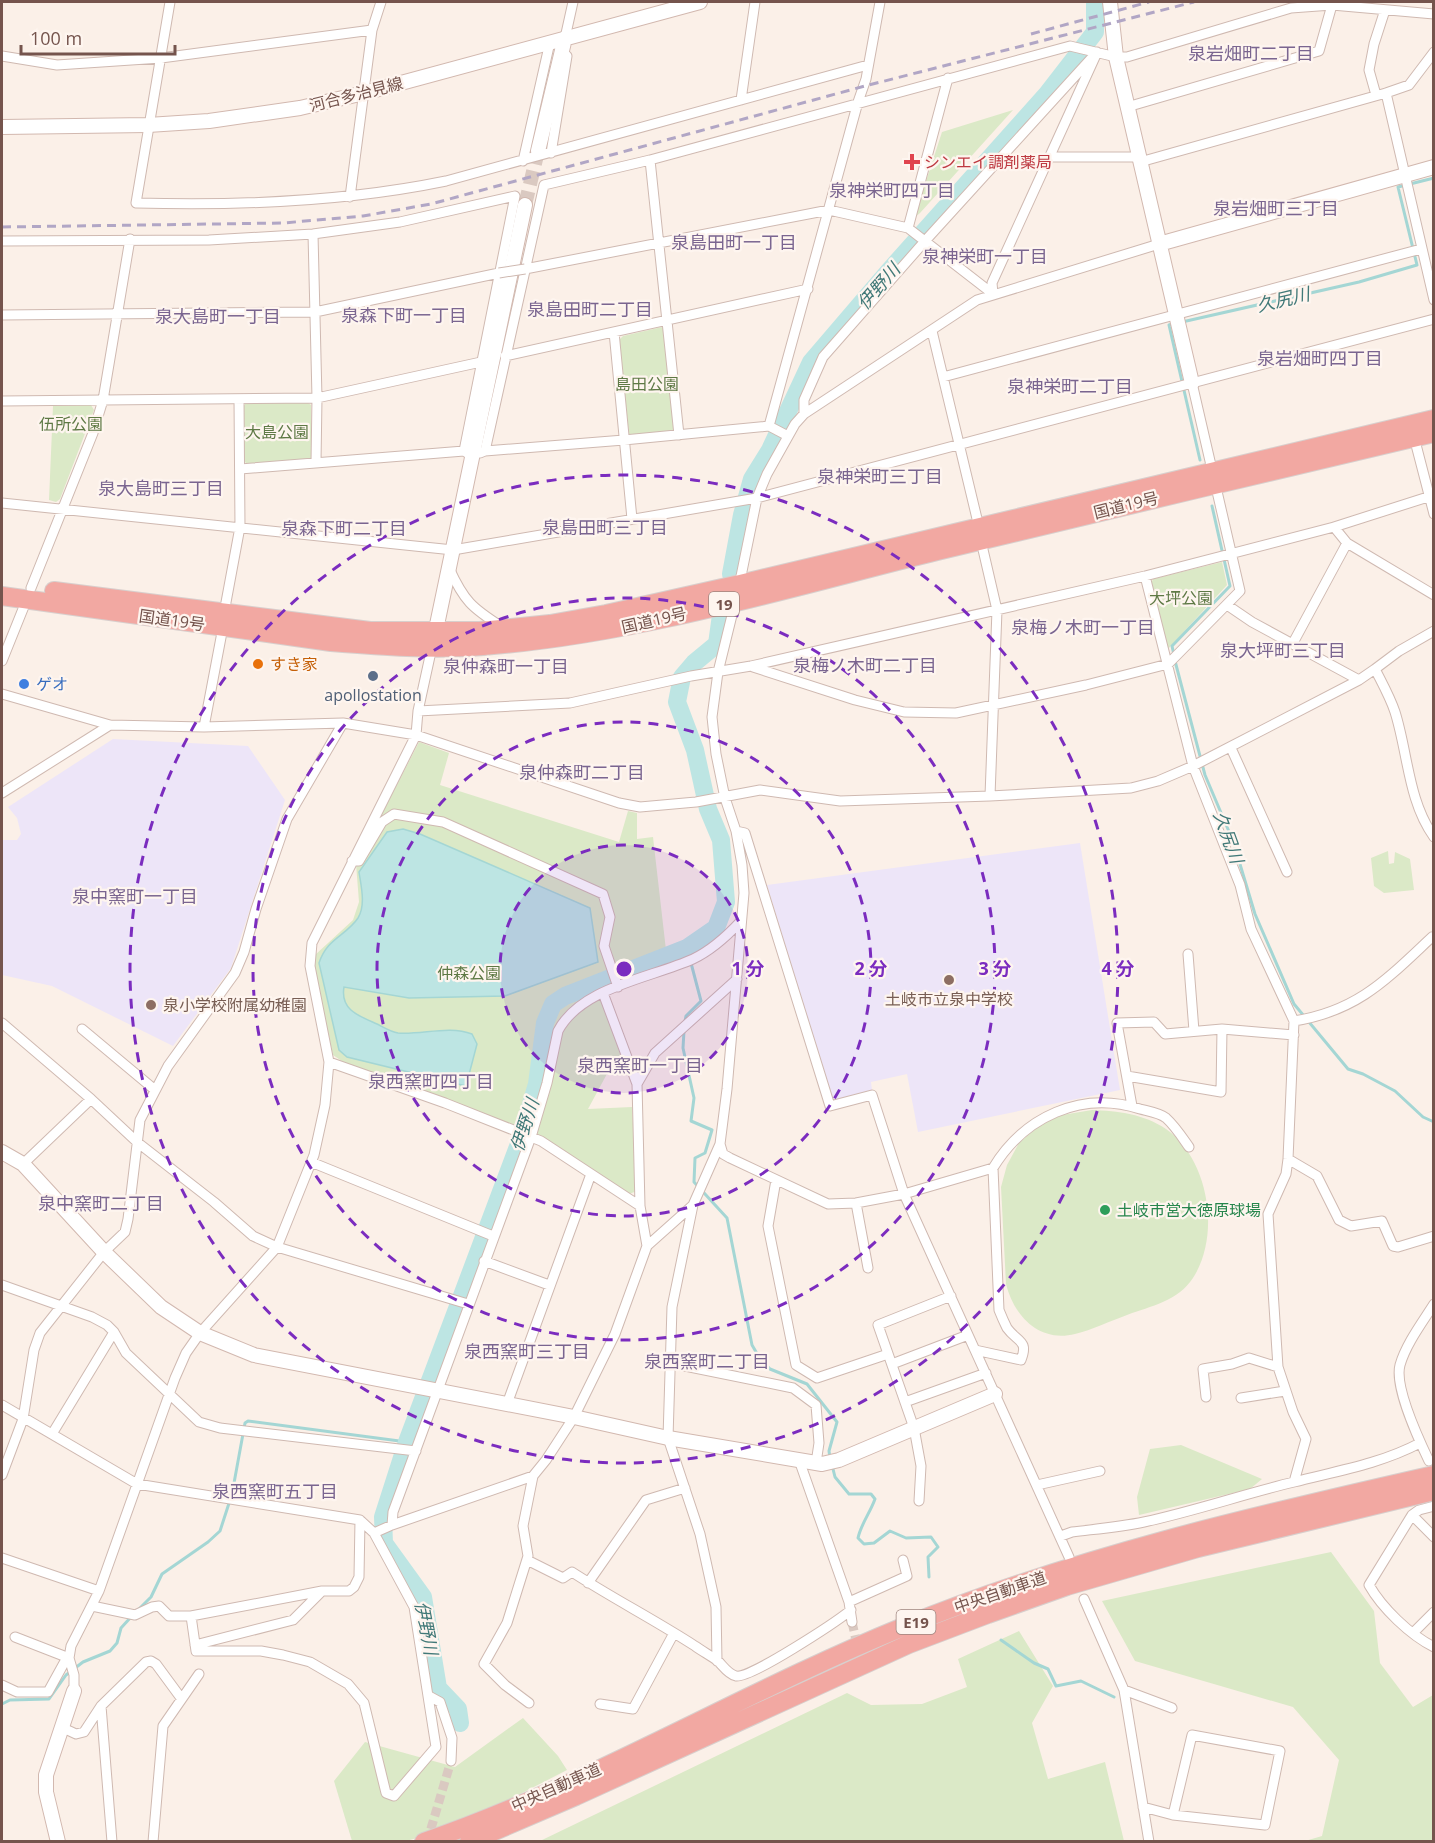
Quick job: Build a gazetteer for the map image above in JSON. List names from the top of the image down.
{
  "streets": {
    "highway": [
      "国道19号",
      "19",
      "中央自動車道",
      "E19"
    ],
    "street": ["河合多治見線"]
  },
  "districts": [
    "泉岩畑町二丁目",
    "泉神栄町四丁目",
    "泉岩畑町三丁目",
    "泉島田町一丁目",
    "泉神栄町一丁目",
    "泉島田町二丁目",
    "泉森下町一丁目",
    "泉大島町一丁目",
    "泉岩畑町四丁目",
    "泉神栄町二丁目",
    "泉神栄町三丁目",
    "泉大島町三丁目",
    "泉島田町三丁目",
    "泉森下町二丁目",
    "泉梅ノ木町一丁目",
    "泉大坪町三丁目",
    "泉梅ノ木町二丁目",
    "泉仲森町一丁目",
    "泉仲森町二丁目",
    "泉中窯町一丁目",
    "泉西窯町一丁目",
    "泉西窯町四丁目",
    "泉中窯町二丁目",
    "泉西窯町三丁目",
    "泉西窯町二丁目",
    "泉西窯町五丁目"
  ],
  "water": ["伊野川", "久尻川"],
  "parks": [
    "島田公園",
    "伍所公園",
    "大島公園",
    "大坪公園",
    "仲森公園"
  ],
  "places": {
    "health": ["シンエイ調剤薬局"],
    "other": [
      "すき家",
      "apollostation",
      "ゲオ",
      "土岐市立泉中学校",
      "泉小学校附属幼稚園",
      "土岐市営大徳原球場"
    ]
  },
  "scale_bar": "100 m",
  "rings": [
    "1 分",
    "2 分",
    "3 分",
    "4 分"
  ]
}
